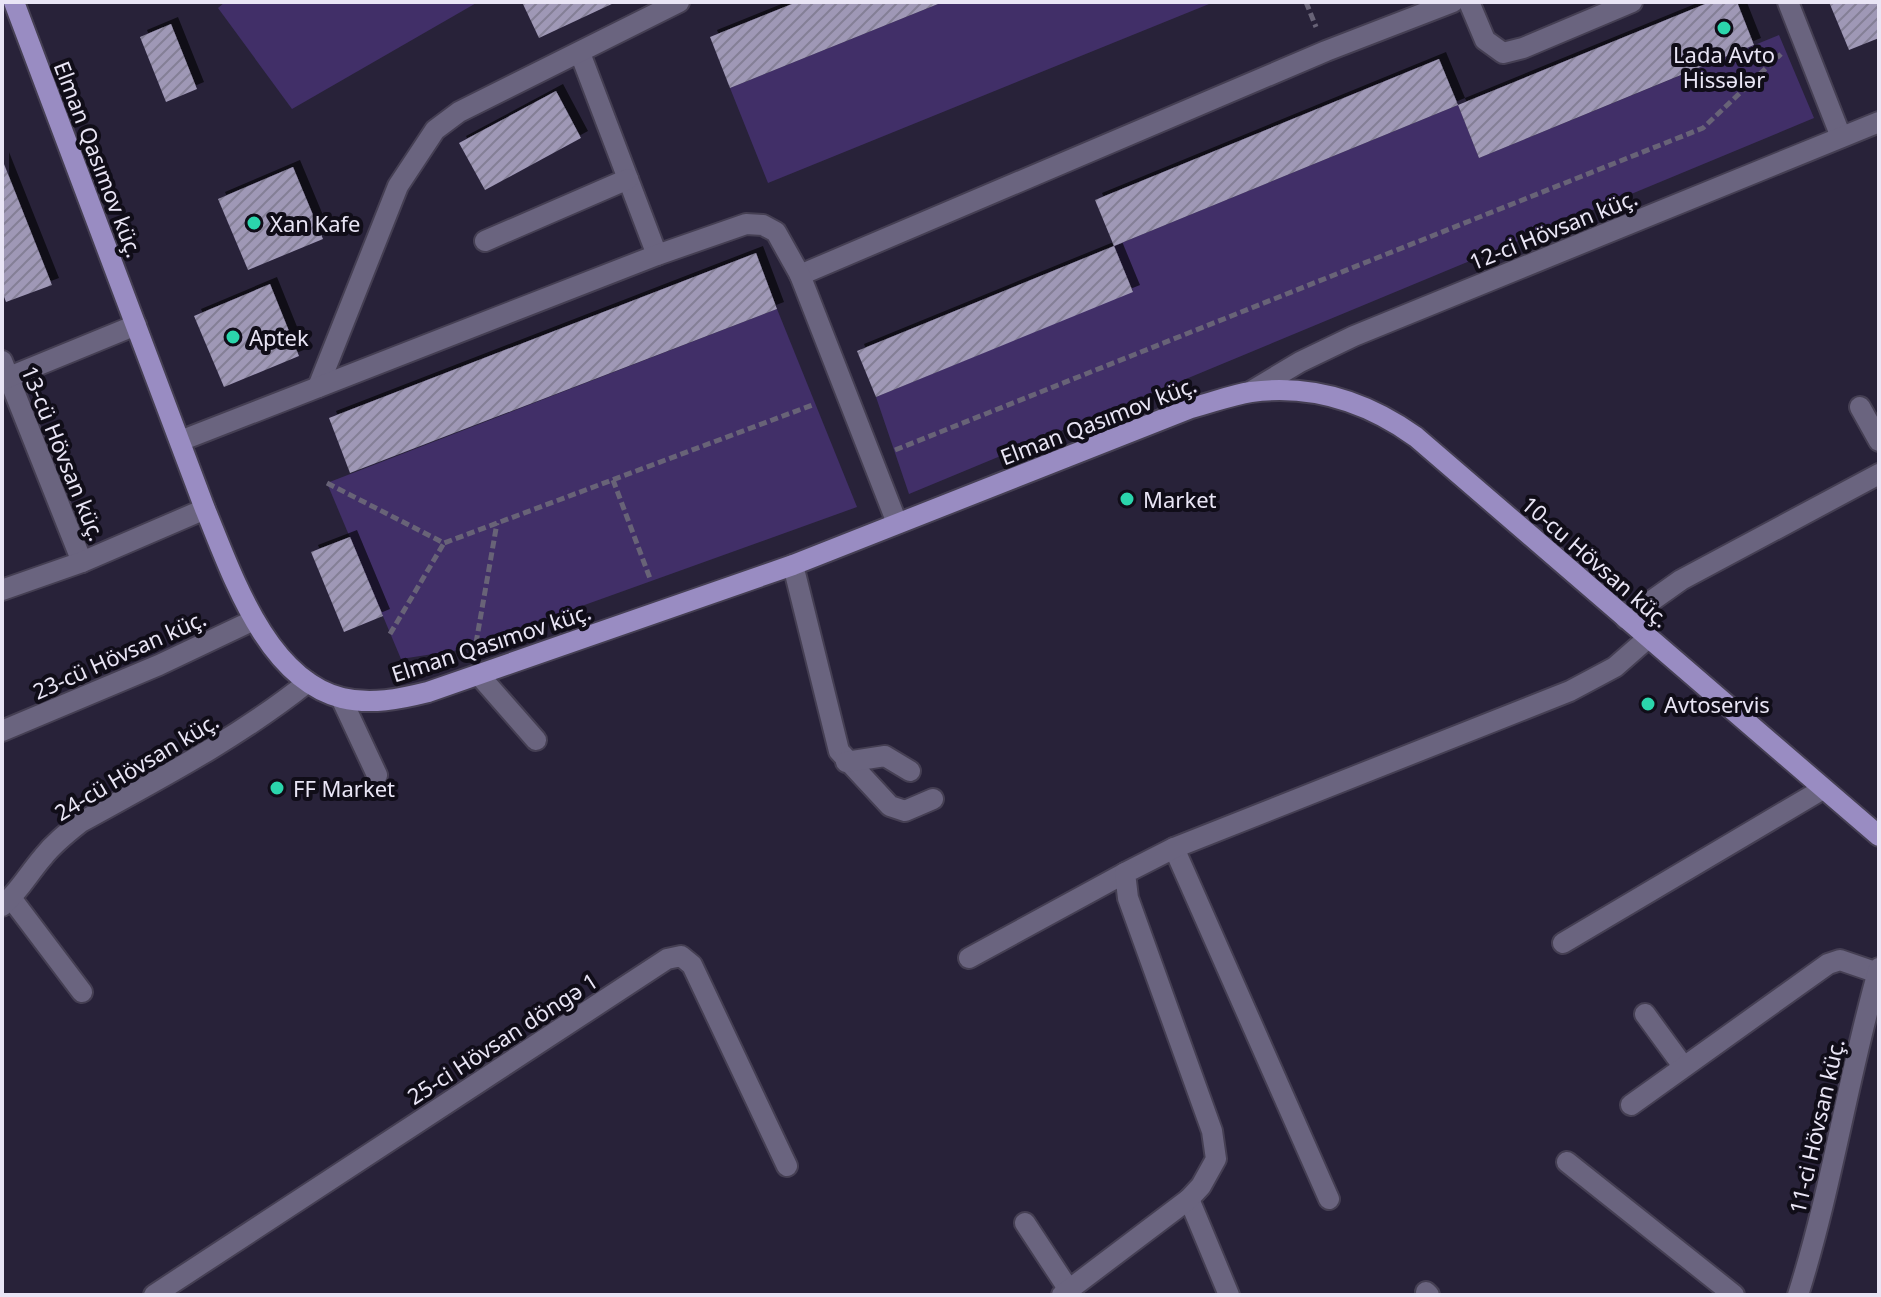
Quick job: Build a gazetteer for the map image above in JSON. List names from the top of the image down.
{
  "streets": {
    "main road": ["Elman Qasımov küç.", "10-cu Hövsan küç."],
    "street": [
      "12-ci Hövsan küç.",
      "13-cü Hövsan küç.",
      "23-cü Hövsan küç.",
      "24-cü Hövsan küç.",
      "25-ci Hövsan döngə 1",
      "11-ci Hövsan küç."
    ]
  },
  "crossings": [
    ["Elman Qasımov küç.", "12-ci Hövsan küç."],
    ["Elman Qasımov küç.", "10-cu Hövsan küç."],
    ["Elman Qasımov küç.", "23-cü Hövsan küç."],
    ["Elman Qasımov küç.", "24-cü Hövsan küç."],
    ["12-ci Hövsan küç.", "10-cu Hövsan küç."]
  ],
  "places": [
    "Lada Avto Hissələr",
    "Xan Kafe",
    "Aptek",
    "Market",
    "Avtoservis",
    "FF Market"
  ]
}
